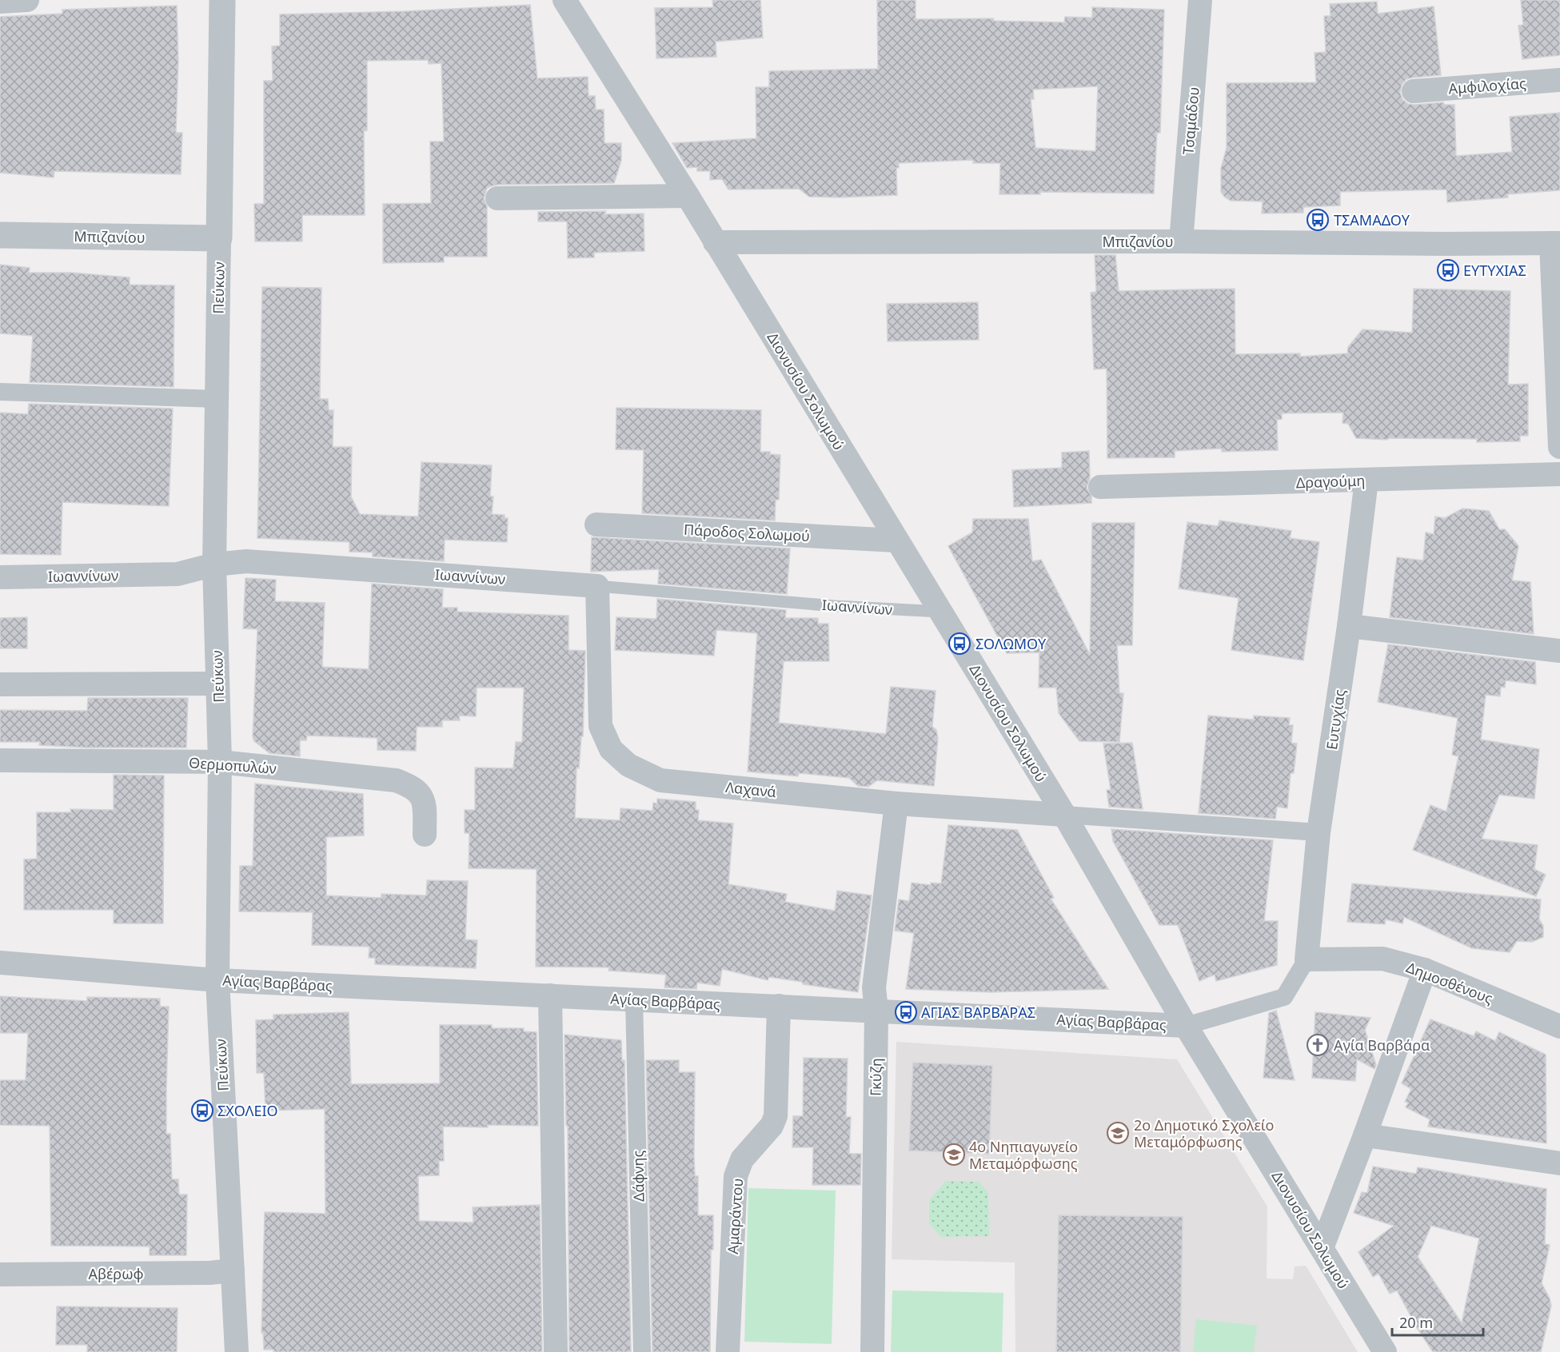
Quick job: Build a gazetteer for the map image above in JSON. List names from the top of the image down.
{
  "streets": {
    "street": [
      "Αμφιλοχίας",
      "Τσαμάδου",
      "Μπιζανίου",
      "Πεύκων",
      "Διονυσίου Σολωμού",
      "Δραγούμη",
      "Πάροδος Σολωμού",
      "Ιωαννίνων",
      "Ευτυχίας",
      "Θερμοπυλών",
      "Λαχανά",
      "Αγίας Βαρβάρας",
      "Δημοσθένους",
      "Γκύζη",
      "Δάφνης",
      "Αμαράντου",
      "Αβέρωφ"
    ]
  },
  "crossings": [
    ["Τσαμάδου", "Μπιζανίου"],
    ["Μπιζανίου", "Πεύκων"],
    ["Μπιζανίου", "Διονυσίου Σολωμού"],
    ["Πεύκων", "Ιωαννίνων"],
    ["Πεύκων", "Θερμοπυλών"],
    ["Πεύκων", "Αγίας Βαρβάρας"],
    ["Πεύκων", "Αβέρωφ"],
    ["Διονυσίου Σολωμού", "Πάροδος Σολωμού"],
    ["Διονυσίου Σολωμού", "Ιωαννίνων"],
    ["Διονυσίου Σολωμού", "Λαχανά"],
    ["Διονυσίου Σολωμού", "Αγίας Βαρβάρας"],
    ["Δραγούμη", "Ευτυχίας"],
    ["Ιωαννίνων", "Λαχανά"],
    ["Ευτυχίας", "Αγίας Βαρβάρας"],
    ["Ευτυχίας", "Δημοσθένους"],
    ["Λαχανά", "Γκύζη"],
    ["Αγίας Βαρβάρας", "Δημοσθένους"],
    ["Αγίας Βαρβάρας", "Γκύζη"],
    ["Αγίας Βαρβάρας", "Δάφνης"],
    ["Αγίας Βαρβάρας", "Αμαράντου"]
  ],
  "places": {
    "bus stop": [
      "ΤΣΑΜΑΔΟΥ",
      "ΕΥΤΥΧΙΑΣ",
      "ΣΟΛΩΜΟΥ",
      "ΑΓΙΑΣ ΒΑΡΒΑΡΑΣ",
      "ΣΧΟΛΕΙΟ"
    ],
    "church": ["Αγία Βαρβάρα"],
    "school or university": ["2ο Δημοτικό Σχολείο Μεταμόρφωσης", "4ο Νηπιαγωγείο Μεταμόρφωσης"]
  },
  "scale_bar": "20 m"
}
